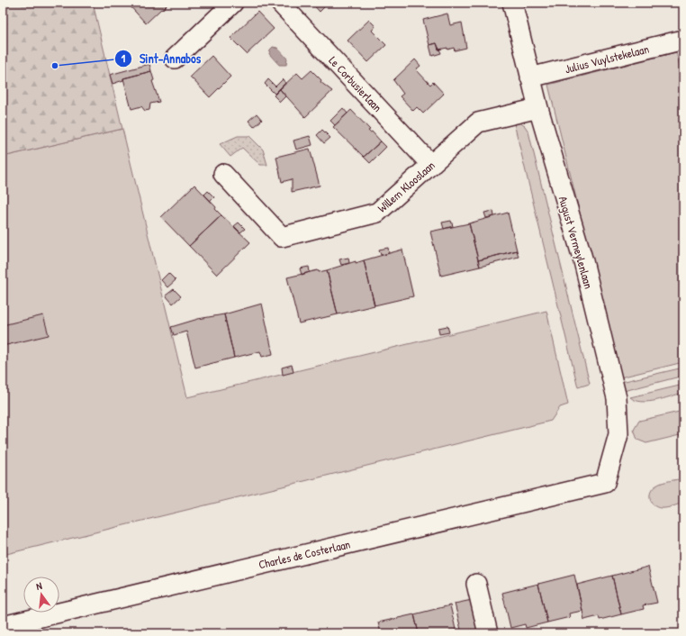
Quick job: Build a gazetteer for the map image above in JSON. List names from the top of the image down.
{
  "streets": {
    "street": [
      "Julius Vuylstekelaan",
      "Le Corbusierlaan",
      "Willem Klooslaan",
      "August Vermeylenlaan",
      "Charles de Costerlaan"
    ]
  },
  "crossings": [
    ["Julius Vuylstekelaan", "August Vermeylenlaan"],
    ["Le Corbusierlaan", "Willem Klooslaan"],
    ["Willem Klooslaan", "August Vermeylenlaan"],
    ["August Vermeylenlaan", "Charles de Costerlaan"]
  ],
  "places": ["Sint-Annabos"],
  "north": "top"
}
